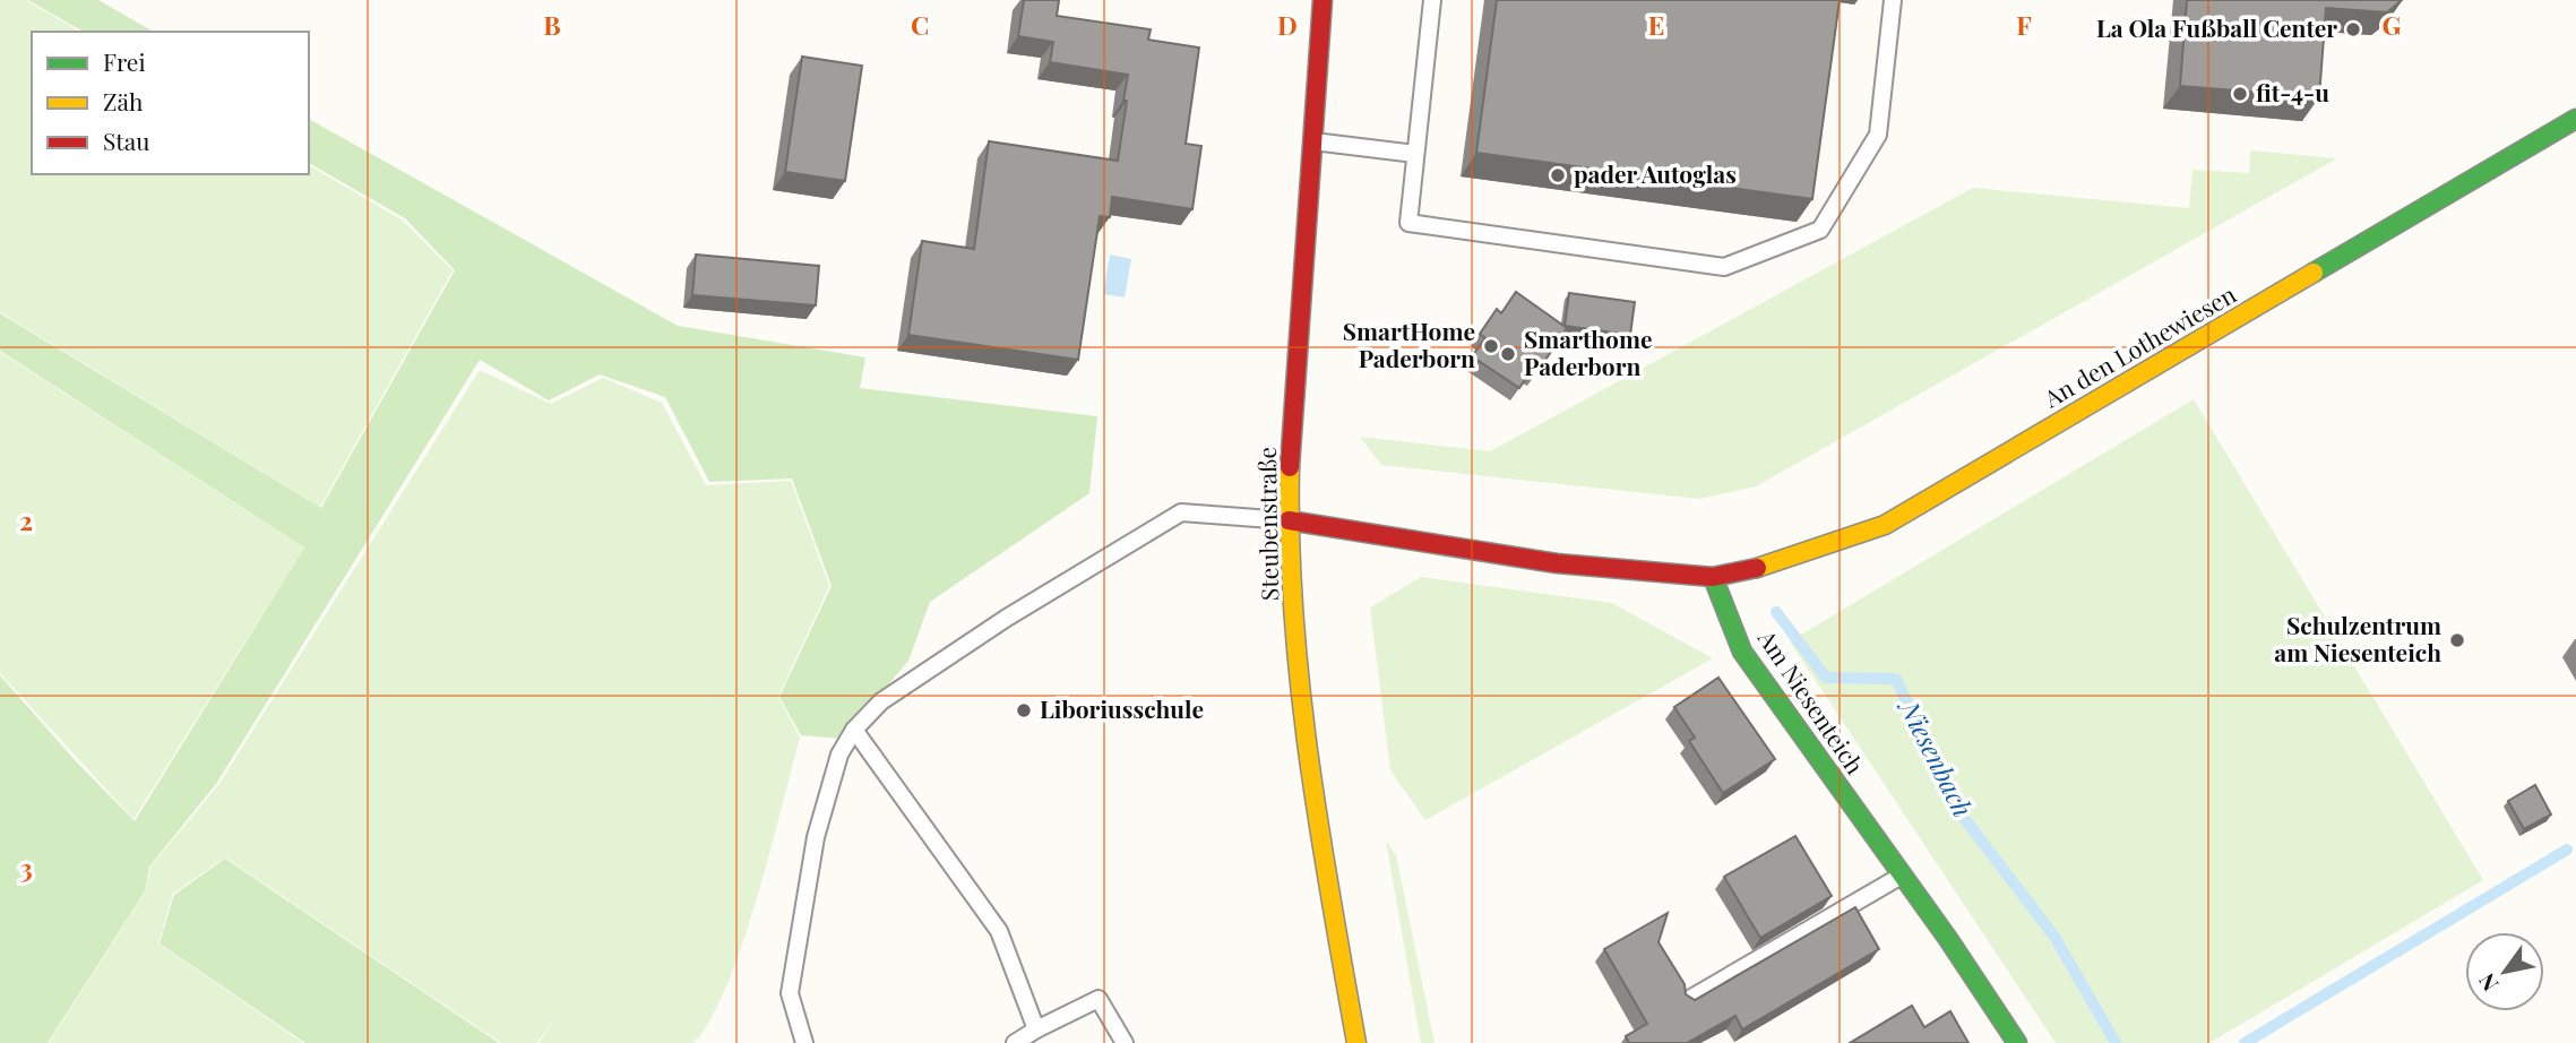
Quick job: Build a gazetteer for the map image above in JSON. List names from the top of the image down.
{
  "streets": {
    "street": ["An den Lothewiesen", "Steubenstraße", "Am Niesenteich"]
  },
  "crossings": [
    ["An den Lothewiesen", "Am Niesenteich"]
  ],
  "water": ["Niesenbach"],
  "places": [
    "La Ola Fußball Center",
    "fit-4-u",
    "pader Autoglas",
    "SmartHome Paderborn",
    "Smarthome Paderborn",
    "Schulzentrum am Niesenteich",
    "Liboriusschule"
  ],
  "legend": ["Frei", "Zäh", "Stau"],
  "north": "bottom left",
  "grid": {
    "columns": [
      "B",
      "C",
      "D",
      "E",
      "F",
      "G"
    ],
    "rows": ["2", "3"]
  }
}
